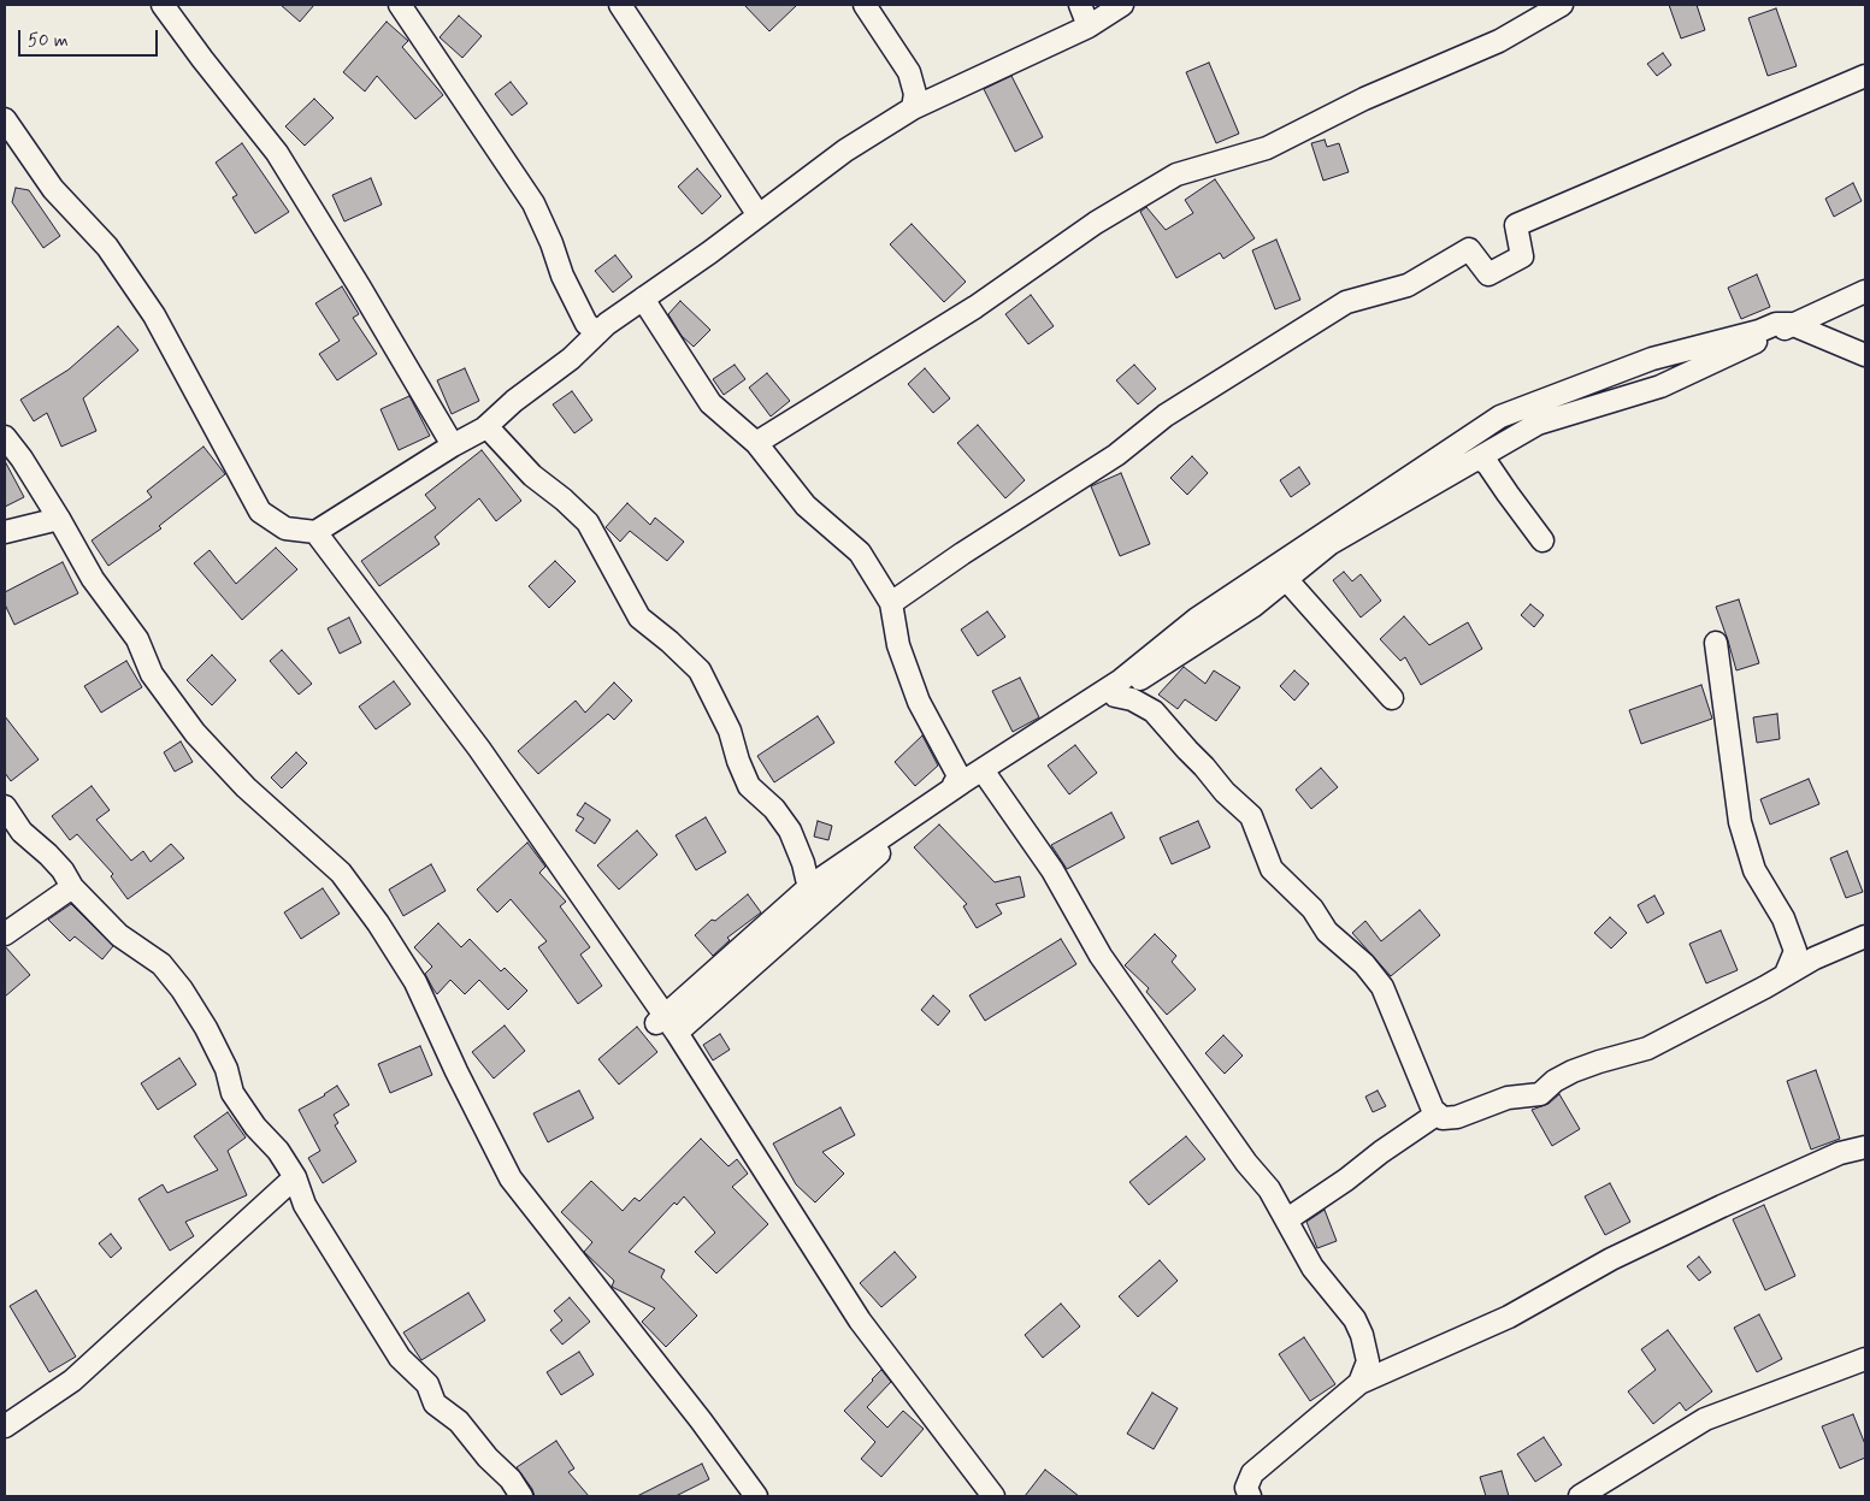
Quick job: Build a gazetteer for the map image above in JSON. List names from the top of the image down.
{
  "scale_bar": "50 m"
}
